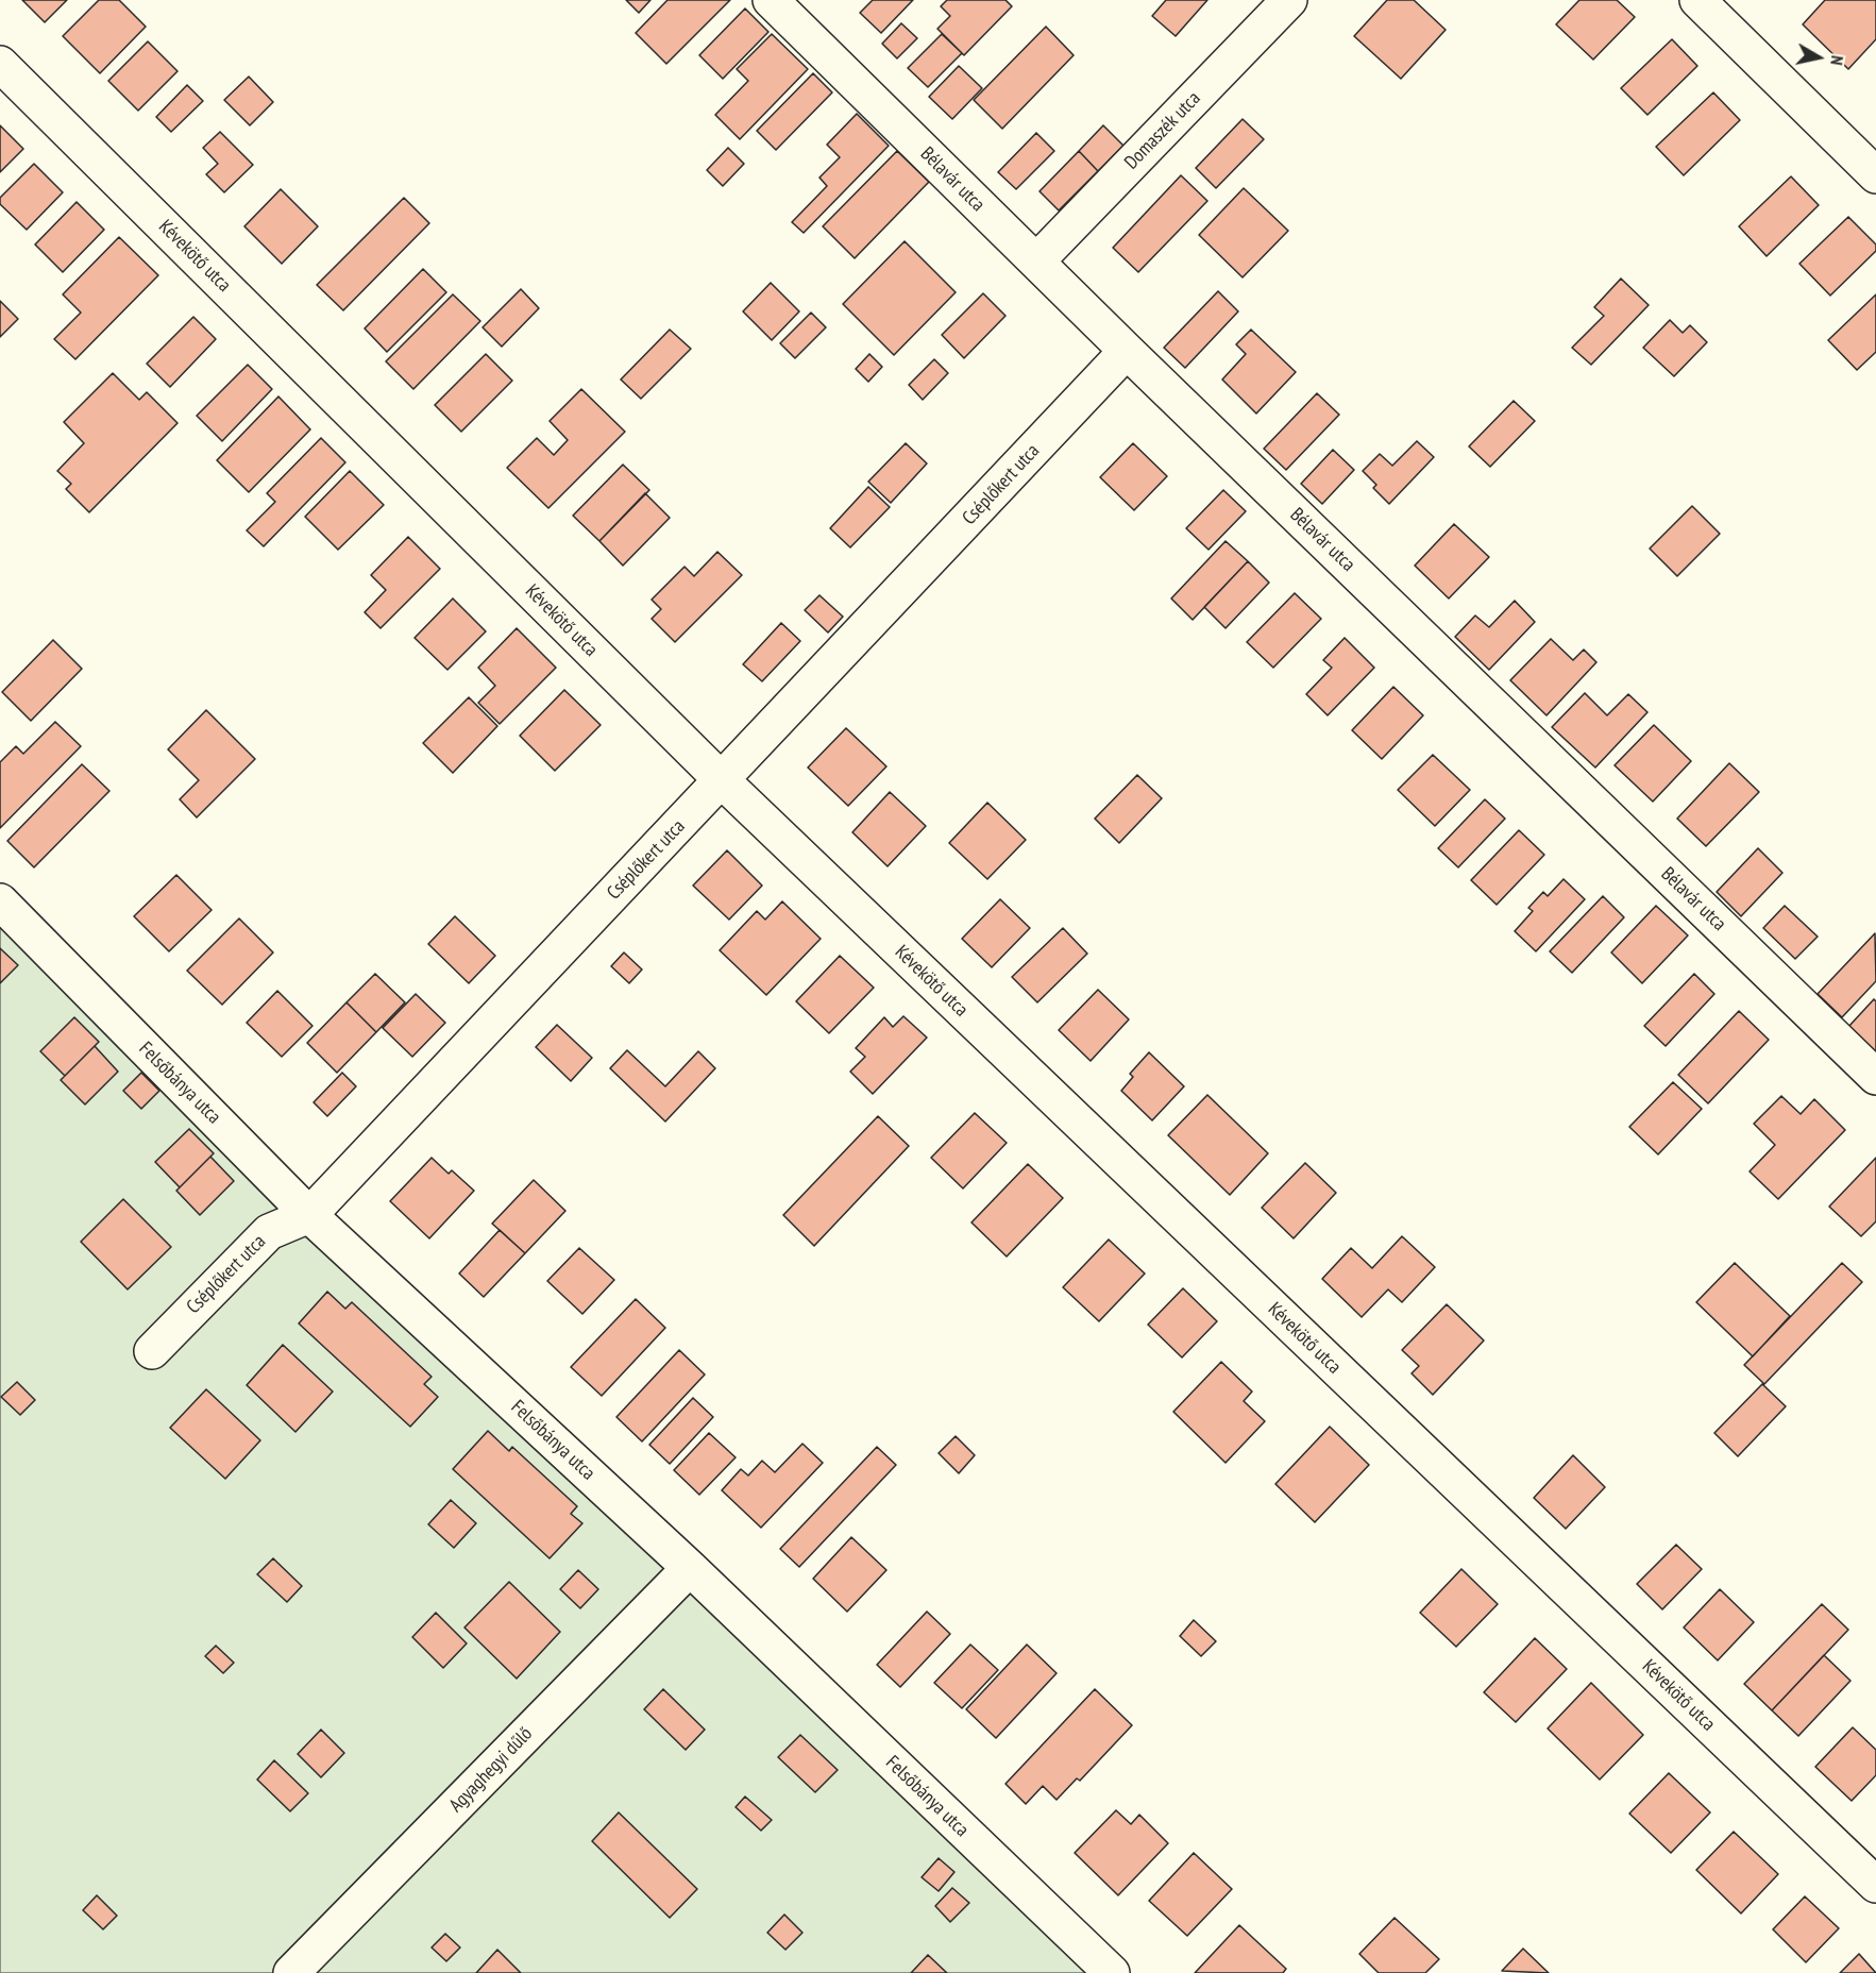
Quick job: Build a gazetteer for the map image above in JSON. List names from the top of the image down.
{
  "streets": {
    "street": [
      "Domaszék utca",
      "Bélavár utca",
      "Kévekötő utca",
      "Cséplőkert utca",
      "Felsőbánya utca",
      "Agyaghegyi dűlő"
    ]
  },
  "crossings": [
    ["Domaszék utca", "Bélavár utca"],
    ["Bélavár utca", "Cséplőkert utca"],
    ["Kévekötő utca", "Cséplőkert utca"],
    ["Cséplőkert utca", "Felsőbánya utca"],
    ["Felsőbánya utca", "Agyaghegyi dűlő"]
  ],
  "north": "right"
}
